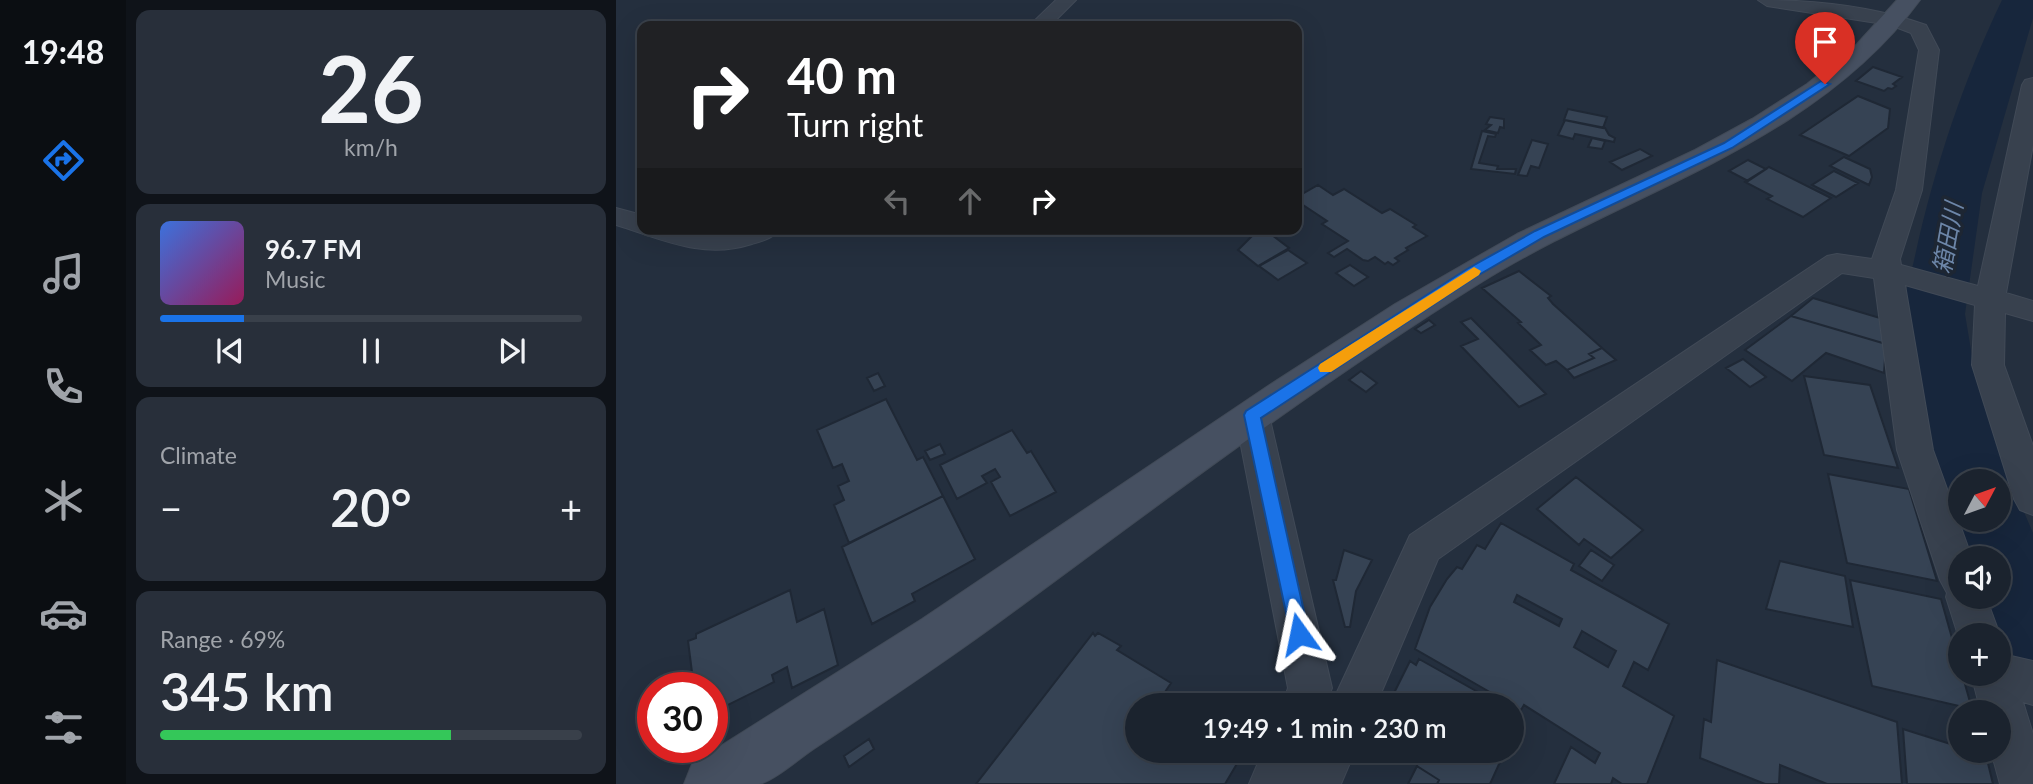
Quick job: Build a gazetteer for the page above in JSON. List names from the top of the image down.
{
  "water": ["箱田川"],
  "north": "top right",
  "page": {
    "tabs": "19:48",
    "tile": [
      ["26", "km/h"],
      "Climate",
      ["Range · 69%", "345 km"]
    ],
    "turn": ["40 m", "Turn right"],
    "song": ["96.7 FM", "Music"],
    "map_buttons": ["+", "−"],
    "heat": ["−", "20°", "+"],
    "limit": "30",
    "trip": "19:49 · 1 min · 230 m"
  }
}
